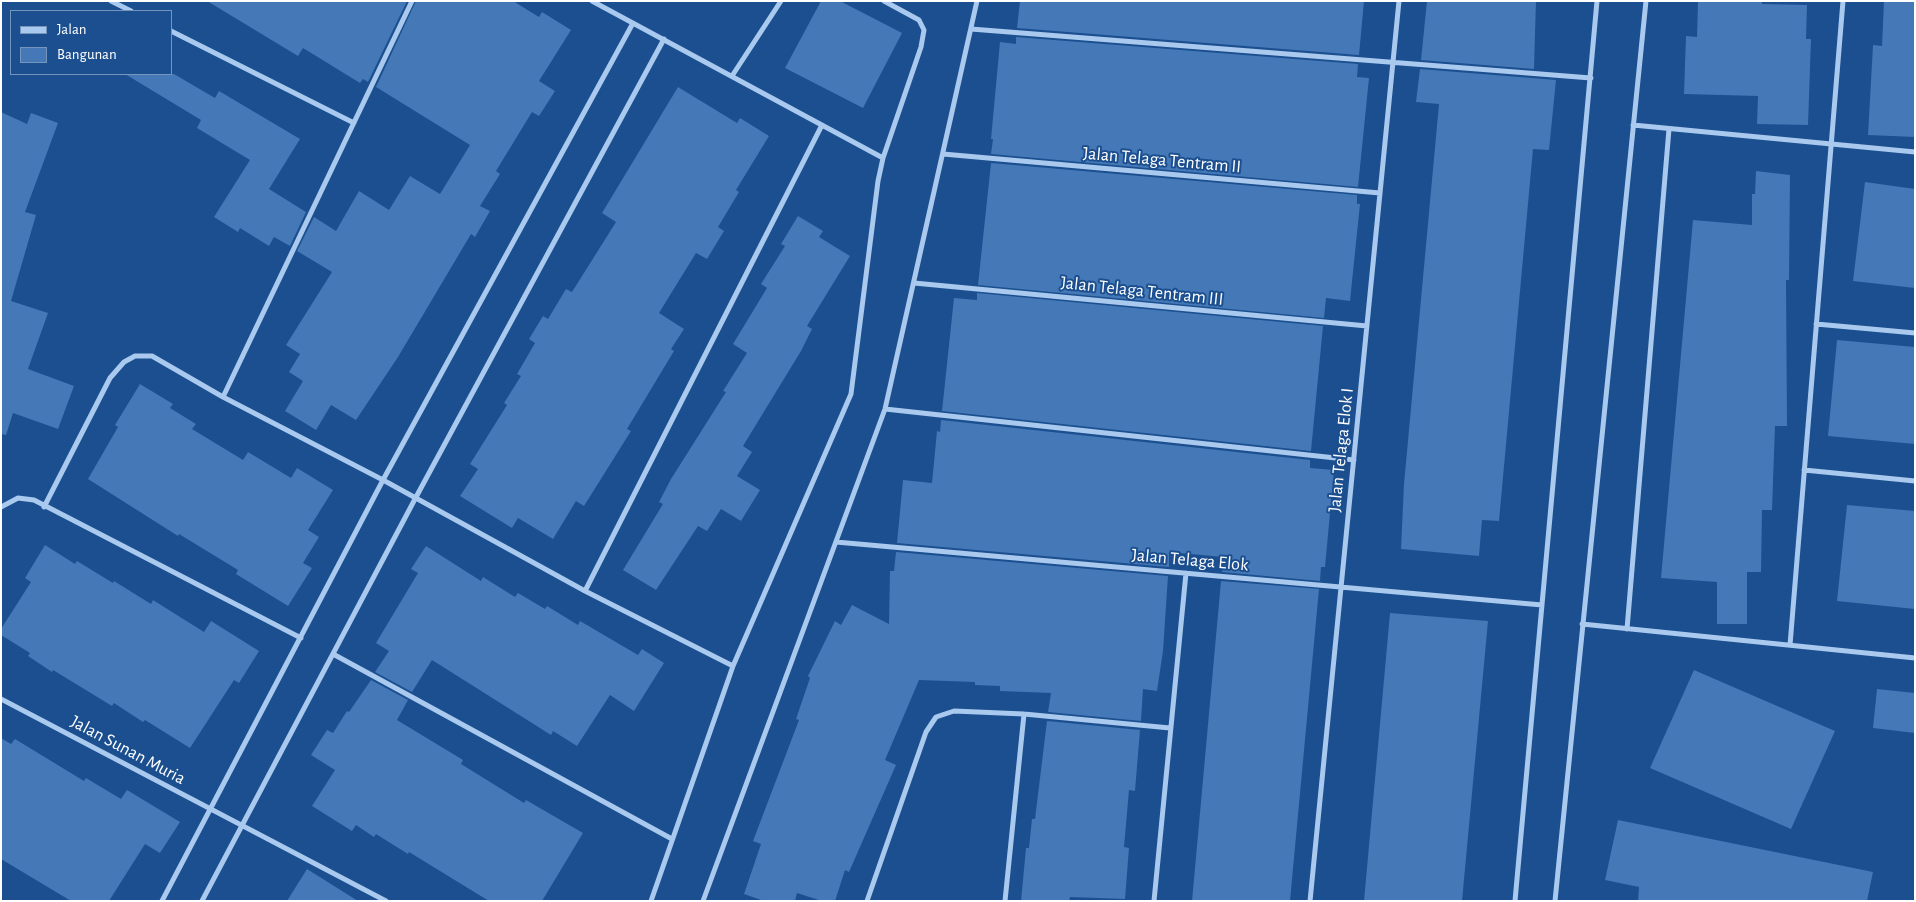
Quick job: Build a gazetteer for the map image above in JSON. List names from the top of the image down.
{
  "streets": {
    "street": [
      "Jalan Telaga Tentram II",
      "Jalan Telaga Tentram III",
      "Jalan Telaga Elok I",
      "Jalan Telaga Elok",
      "Jalan Sunan Muria"
    ]
  },
  "crossings": [
    ["Jalan Telaga Tentram II", "Jalan Telaga Elok I"],
    ["Jalan Telaga Tentram III", "Jalan Telaga Elok I"],
    ["Jalan Telaga Elok I", "Jalan Telaga Elok"]
  ],
  "legend": ["Jalan", "Bangunan"]
}
